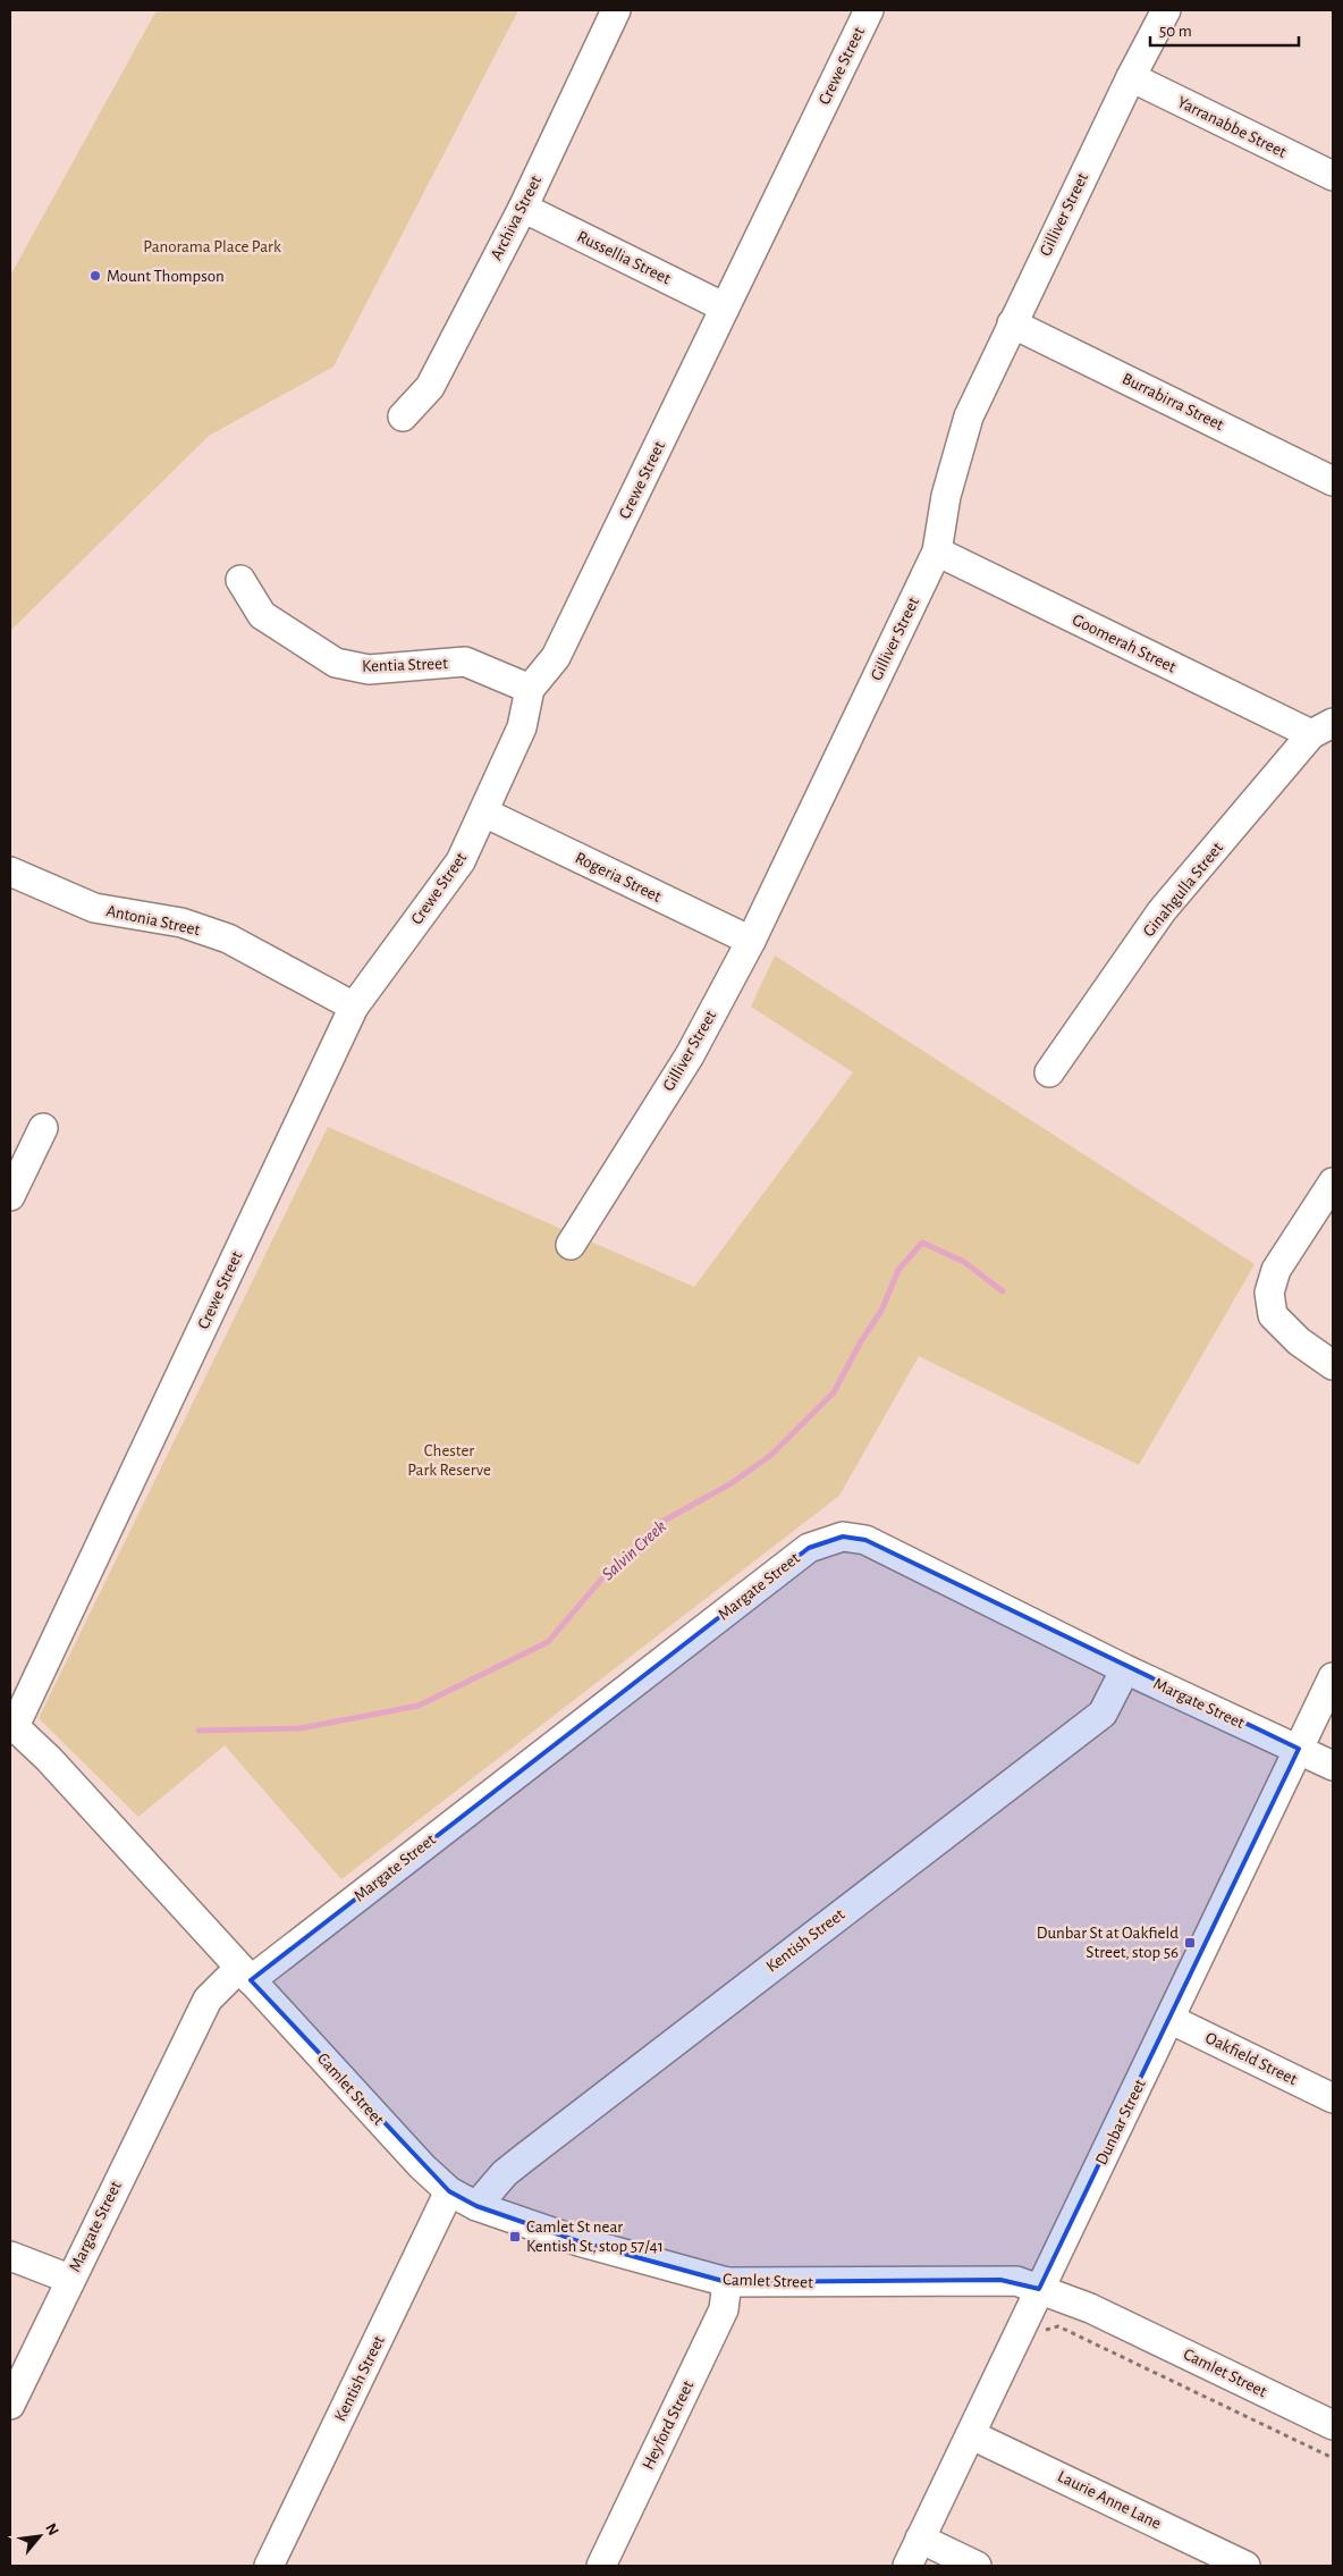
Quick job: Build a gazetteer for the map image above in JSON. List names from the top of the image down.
{
  "streets": {
    "street": [
      "Crewe Street",
      "Yarranabbe Street",
      "Gilliver Street",
      "Archiva Street",
      "Russellia Street",
      "Burrabirra Street",
      "Goomerah Street",
      "Kentia Street",
      "Rogeria Street",
      "Ginahgulla Street",
      "Antonia Street",
      "Margate Street",
      "Kentish Street",
      "Oakfield Street",
      "Camlet Street",
      "Dunbar Street",
      "Heyford Street",
      "Laurie Anne Lane"
    ]
  },
  "crossings": [
    ["Crewe Street", "Russellia Street"],
    ["Crewe Street", "Kentia Street"],
    ["Crewe Street", "Rogeria Street"],
    ["Crewe Street", "Antonia Street"],
    ["Crewe Street", "Camlet Street"],
    ["Yarranabbe Street", "Gilliver Street"],
    ["Gilliver Street", "Burrabirra Street"],
    ["Gilliver Street", "Goomerah Street"],
    ["Gilliver Street", "Rogeria Street"],
    ["Archiva Street", "Russellia Street"],
    ["Goomerah Street", "Ginahgulla Street"],
    ["Margate Street", "Kentish Street"],
    ["Margate Street", "Camlet Street"],
    ["Margate Street", "Dunbar Street"],
    ["Kentish Street", "Camlet Street"],
    ["Oakfield Street", "Dunbar Street"],
    ["Camlet Street", "Dunbar Street"],
    ["Camlet Street", "Heyford Street"],
    ["Dunbar Street", "Laurie Anne Lane"]
  ],
  "water": ["Salvin Creek"],
  "parks": ["Panorama Place Park", "Chester Park Reserve"],
  "places": {
    "other": ["Mount Thompson"],
    "transit": ["Dunbar St at Oakfield Street, stop 56", "Camlet St near Kentish St, stop 57/41"]
  },
  "scale_bar": "50 m",
  "north": "top right"
}
